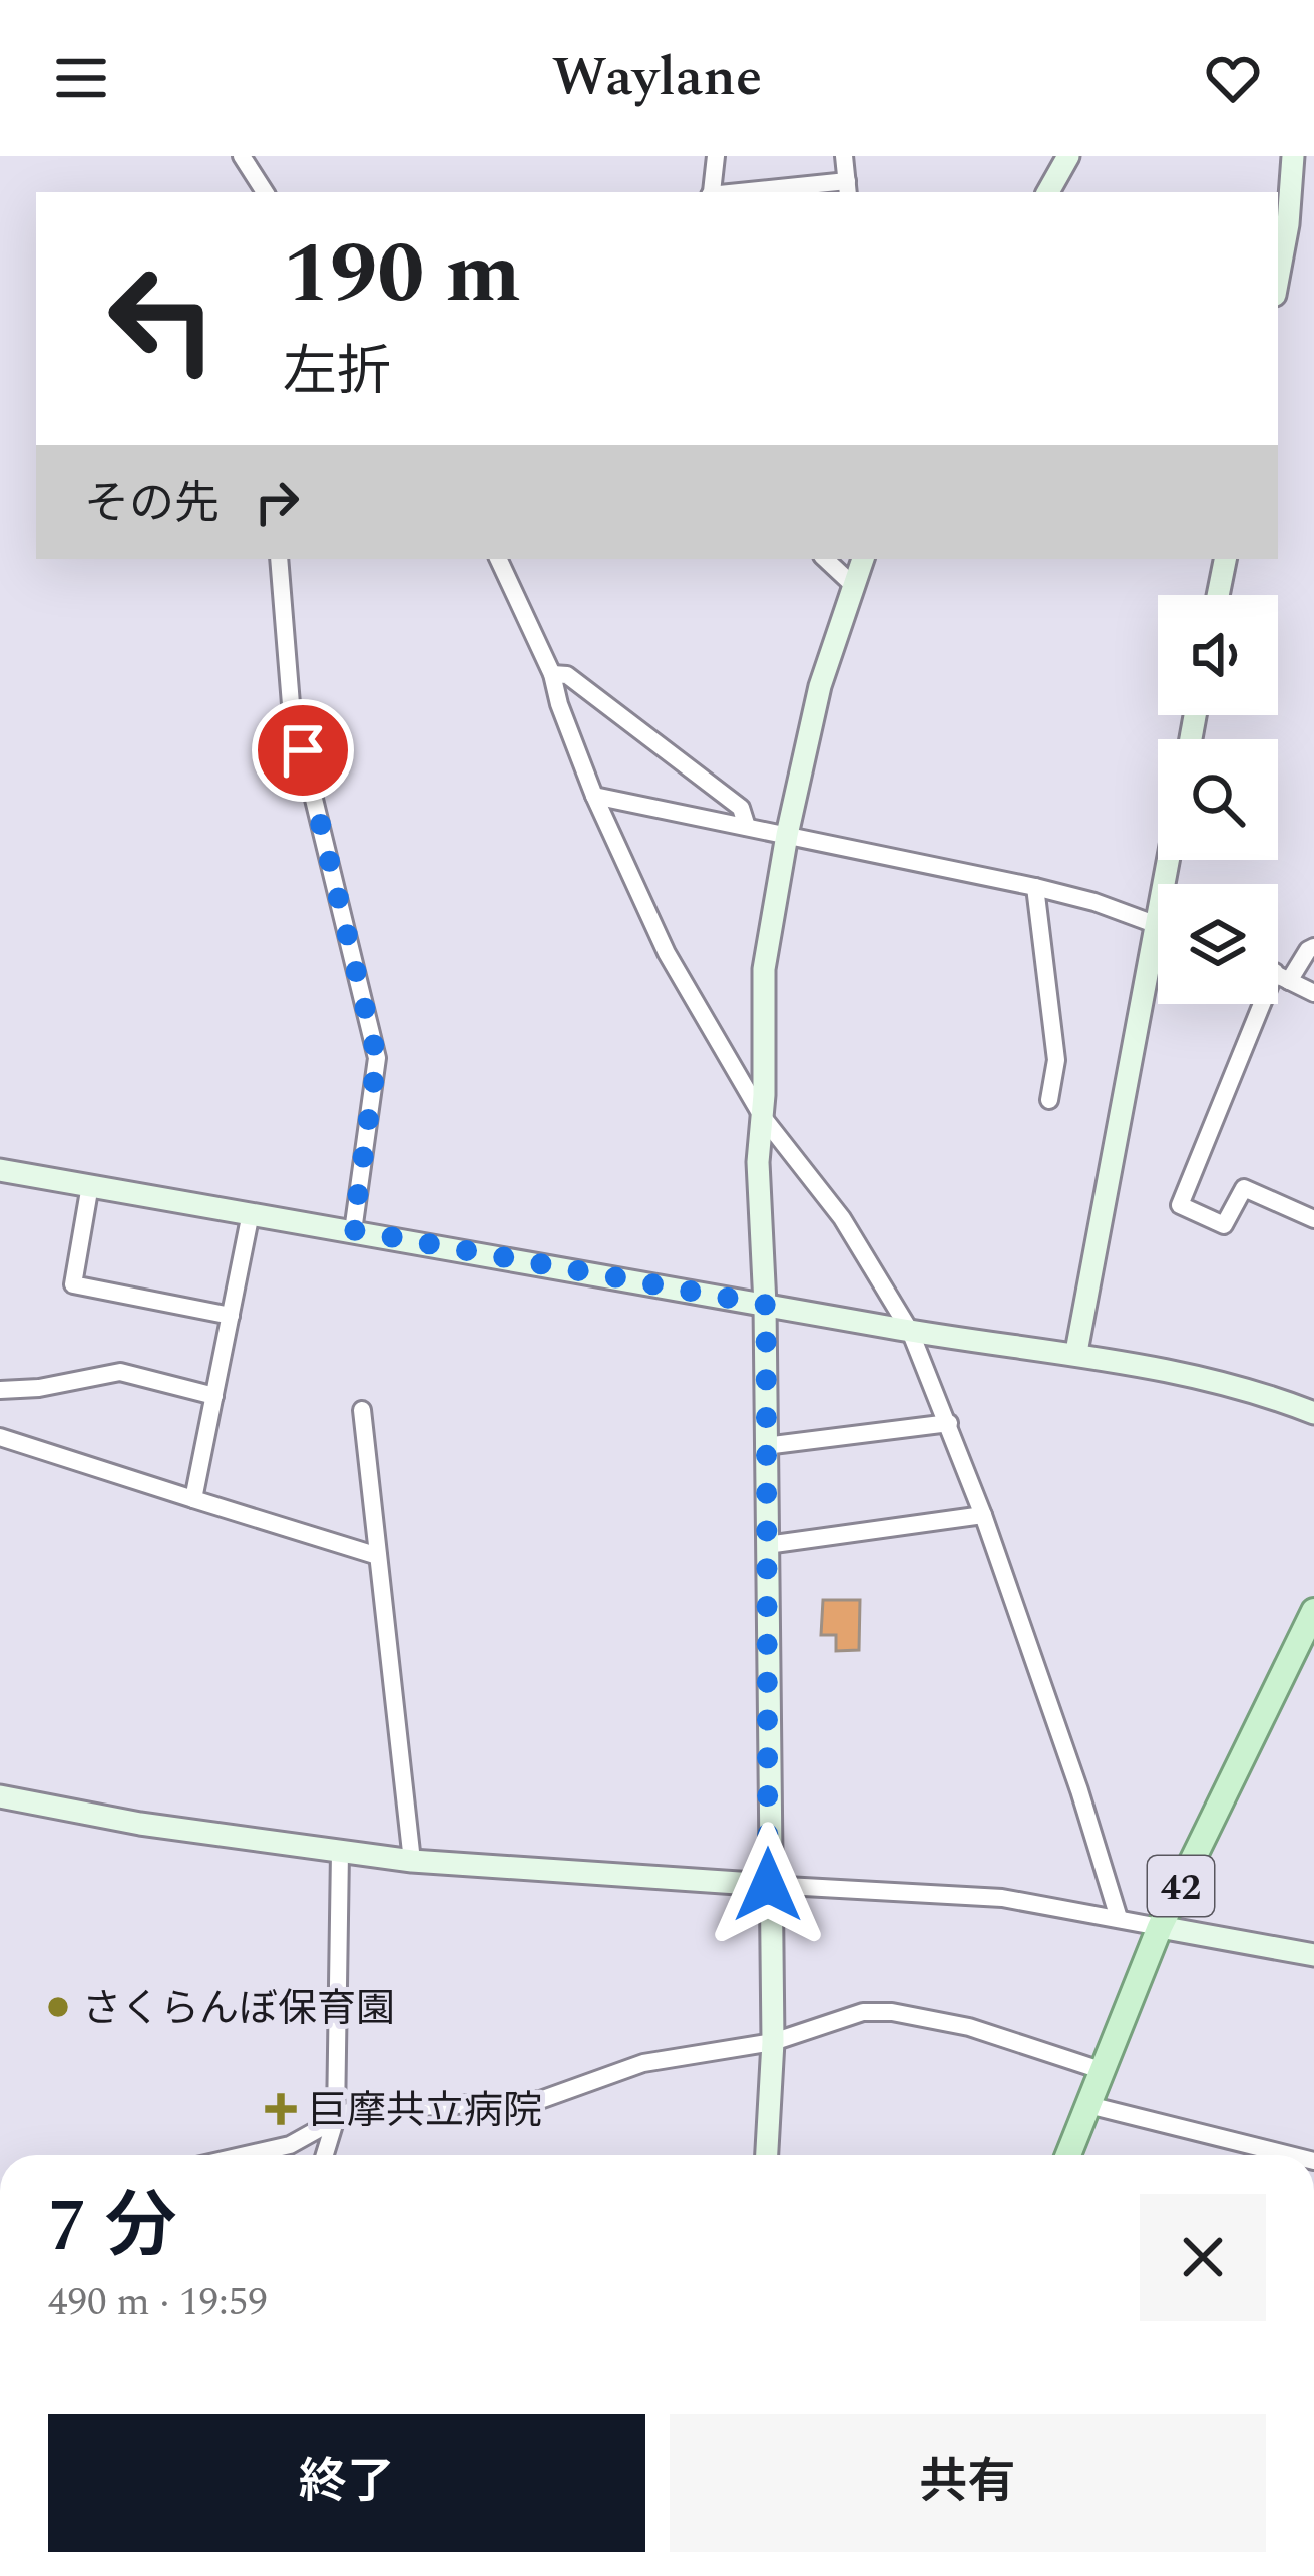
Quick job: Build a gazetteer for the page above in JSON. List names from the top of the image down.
{
  "streets": {
    "main road": ["42"]
  },
  "places": {
    "other": ["さくらんぼ保育園"],
    "health": ["巨摩共立病院"]
  },
  "page": {
    "header": "Waylane",
    "turn": ["190 m", "左折"],
    "then": "その先",
    "heading": ["7 分", "490 m · 19:59"],
    "buttons": ["終了", "共有"]
  }
}
